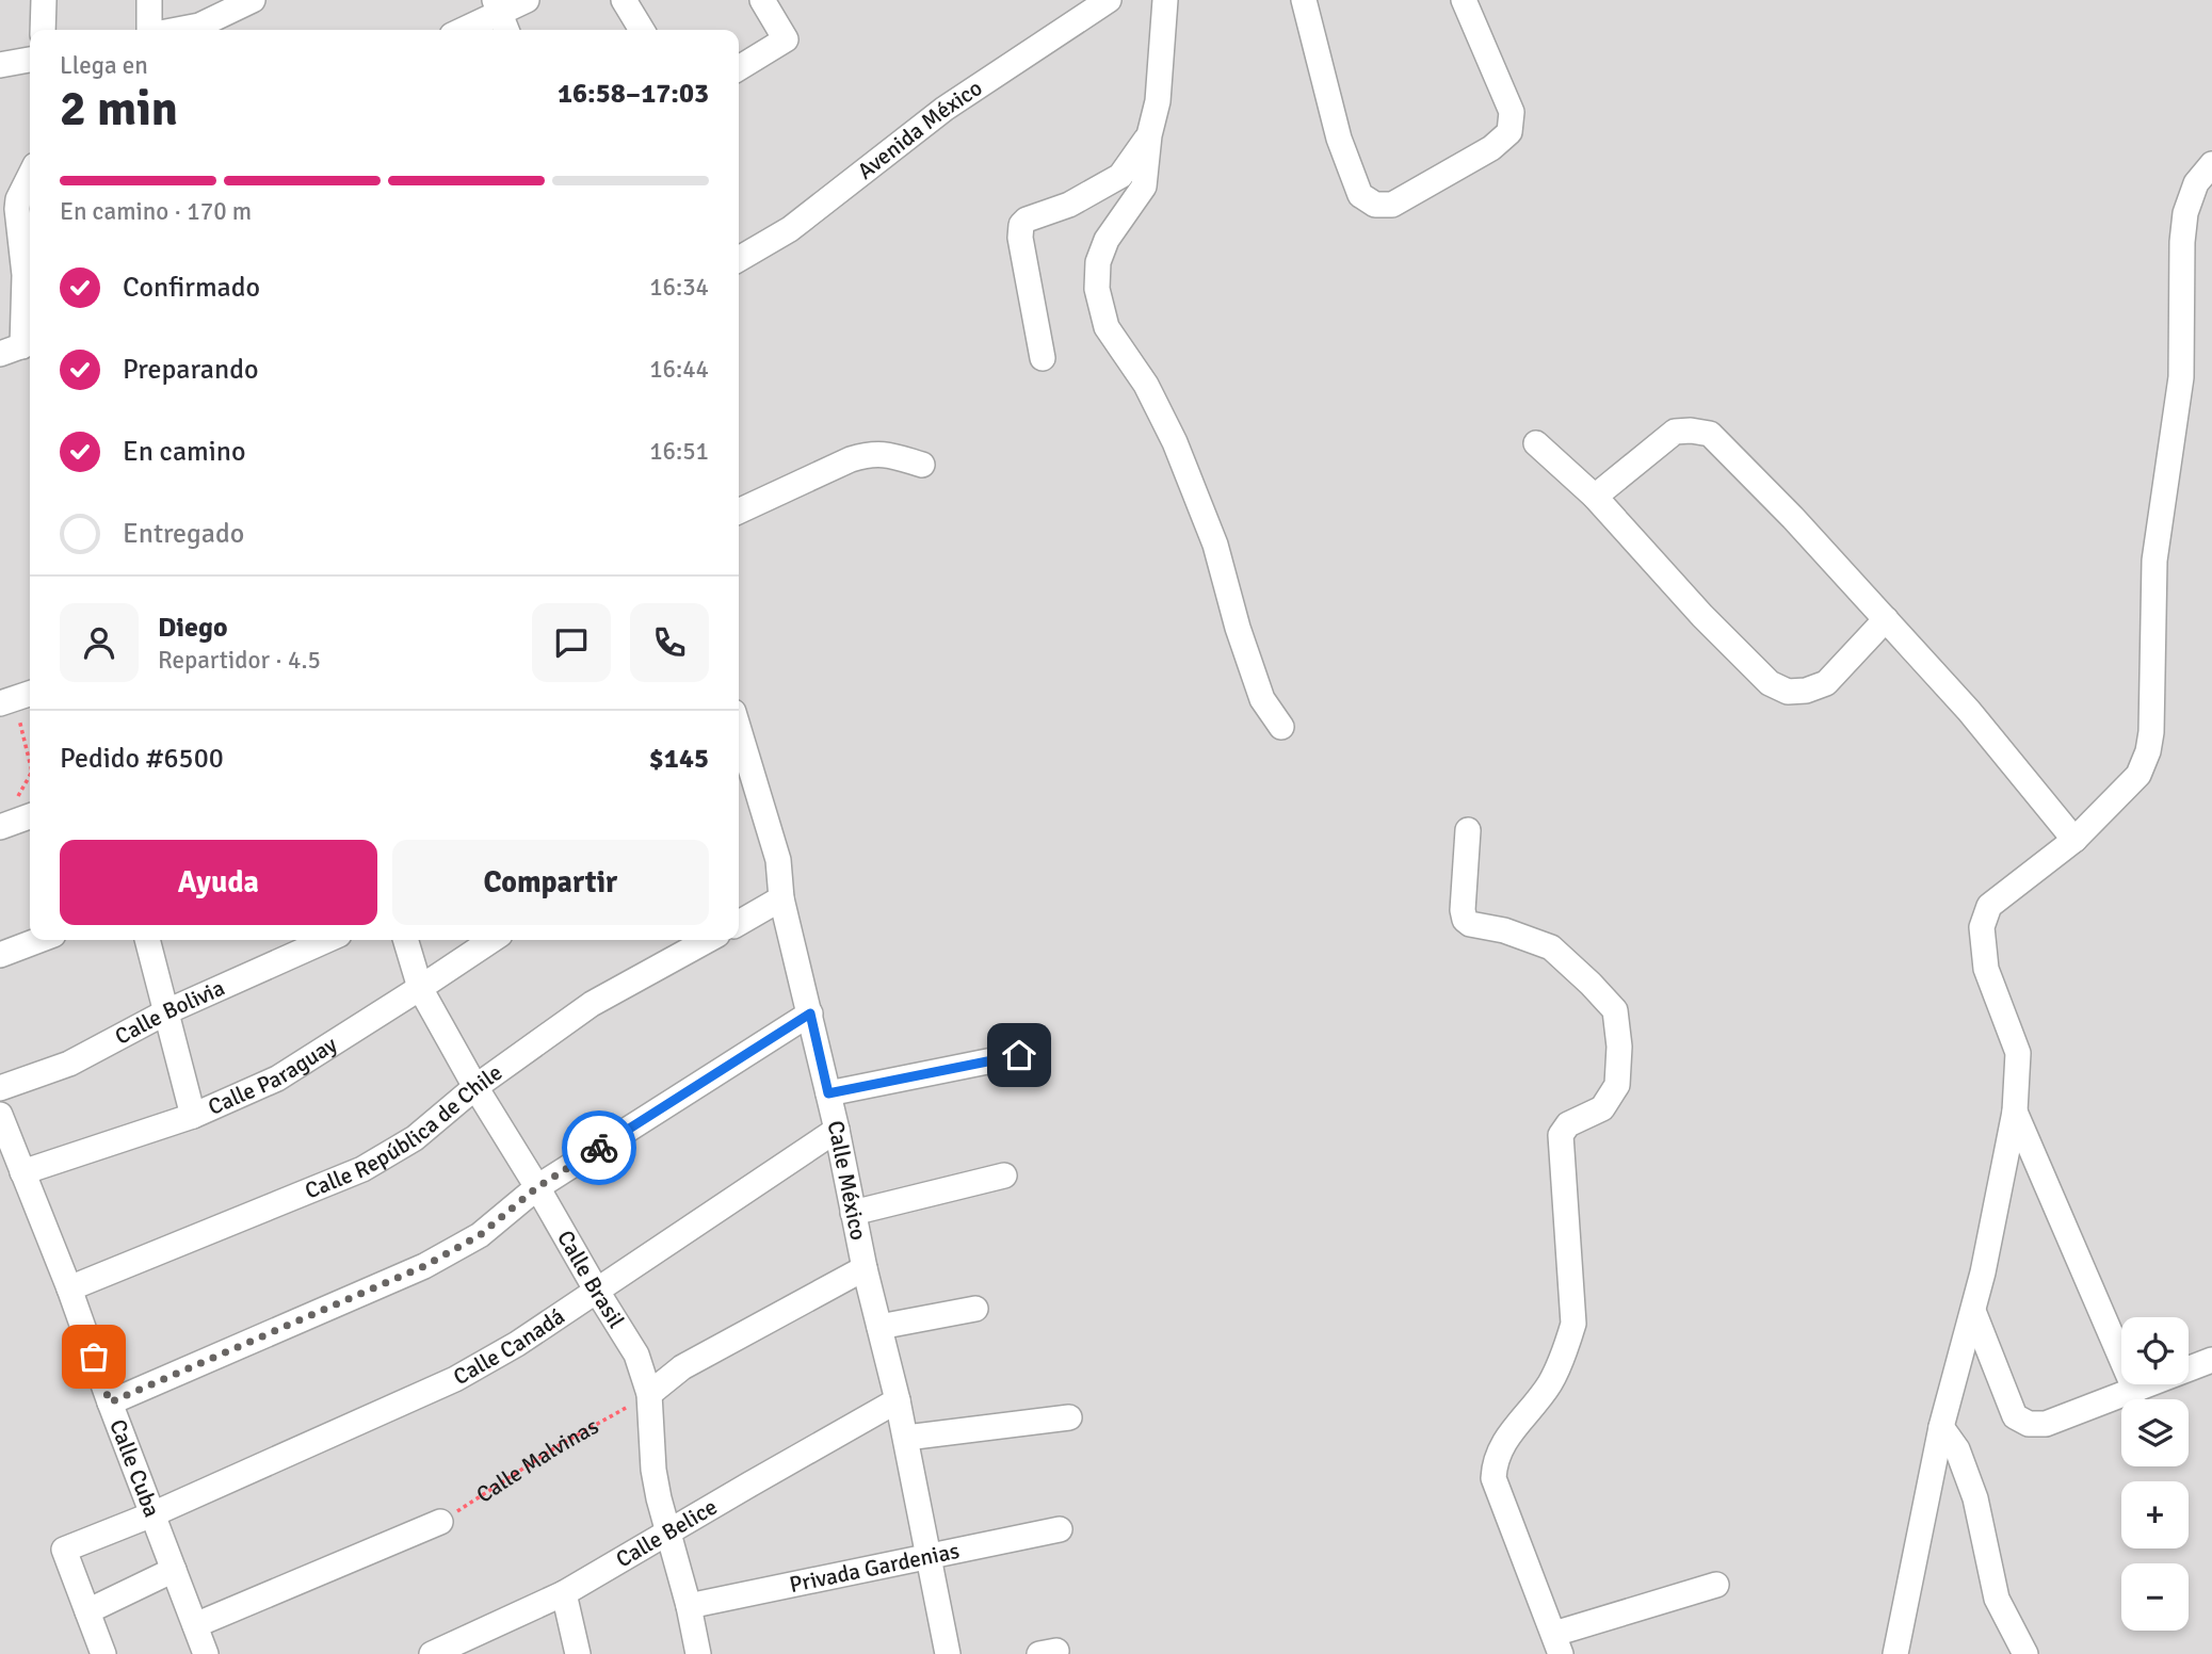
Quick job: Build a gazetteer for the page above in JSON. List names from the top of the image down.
{
  "streets": {
    "street": [
      "Avenida México",
      "Calle Bolivia",
      "Calle Paraguay",
      "Calle República de Chile",
      "Calle México",
      "Calle Brasil",
      "Calle Canadá",
      "Calle Cuba",
      "Calle Belice",
      "Privada Gardenias"
    ],
    "path": ["Calle Malvinas"]
  },
  "crossings": [
    ["Calle Paraguay", "Calle Brasil"],
    ["Calle Paraguay", "Calle Cuba"],
    ["Calle República de Chile", "Calle Brasil"],
    ["Calle República de Chile", "Calle Cuba"],
    ["Calle México", "Calle Canadá"],
    ["Calle México", "Calle Belice"],
    ["Calle México", "Privada Gardenias"],
    ["Calle Brasil", "Calle Canadá"],
    ["Calle Brasil", "Calle Malvinas"],
    ["Calle Brasil", "Calle Belice"],
    ["Calle Brasil", "Privada Gardenias"],
    ["Calle Canadá", "Calle Cuba"]
  ],
  "page": {
    "heading": ["2 min", "Llega en", "16:58–17:03"],
    "panel": [
      "Diego",
      "Repartidor · 4.5",
      "Pedido #6500",
      "$145"
    ],
    "bar": "En camino · 170 m",
    "list": [
      ["Confirmado", "16:34"],
      ["Preparando", "16:44"],
      ["En camino", "16:51"],
      "Entregado"
    ],
    "buttons": ["Ayuda", "Compartir"],
    "map_buttons": ["+", "−"]
  }
}
